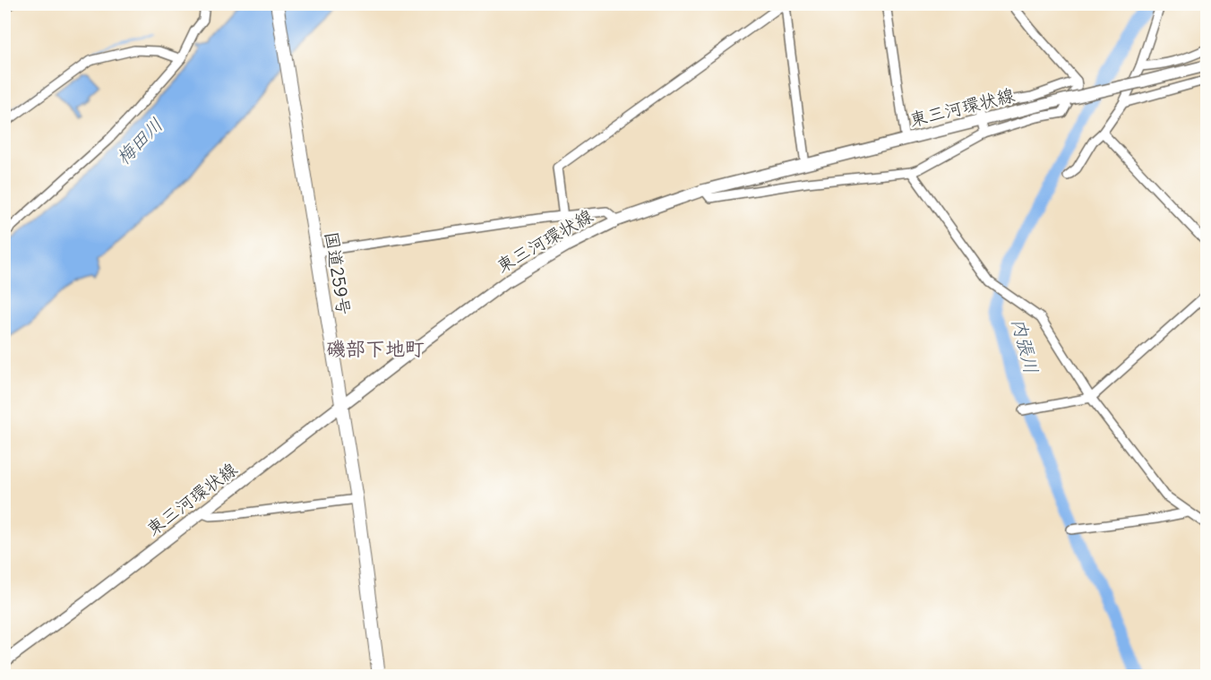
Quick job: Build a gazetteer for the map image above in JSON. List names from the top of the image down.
{
  "streets": {
    "highway": ["国道259号"],
    "main road": ["東三河環状線"]
  },
  "crossings": [
    ["東三河環状線", "国道259号"]
  ],
  "districts": ["磯部下地町"],
  "water": ["梅田川", "内張川"]
}
